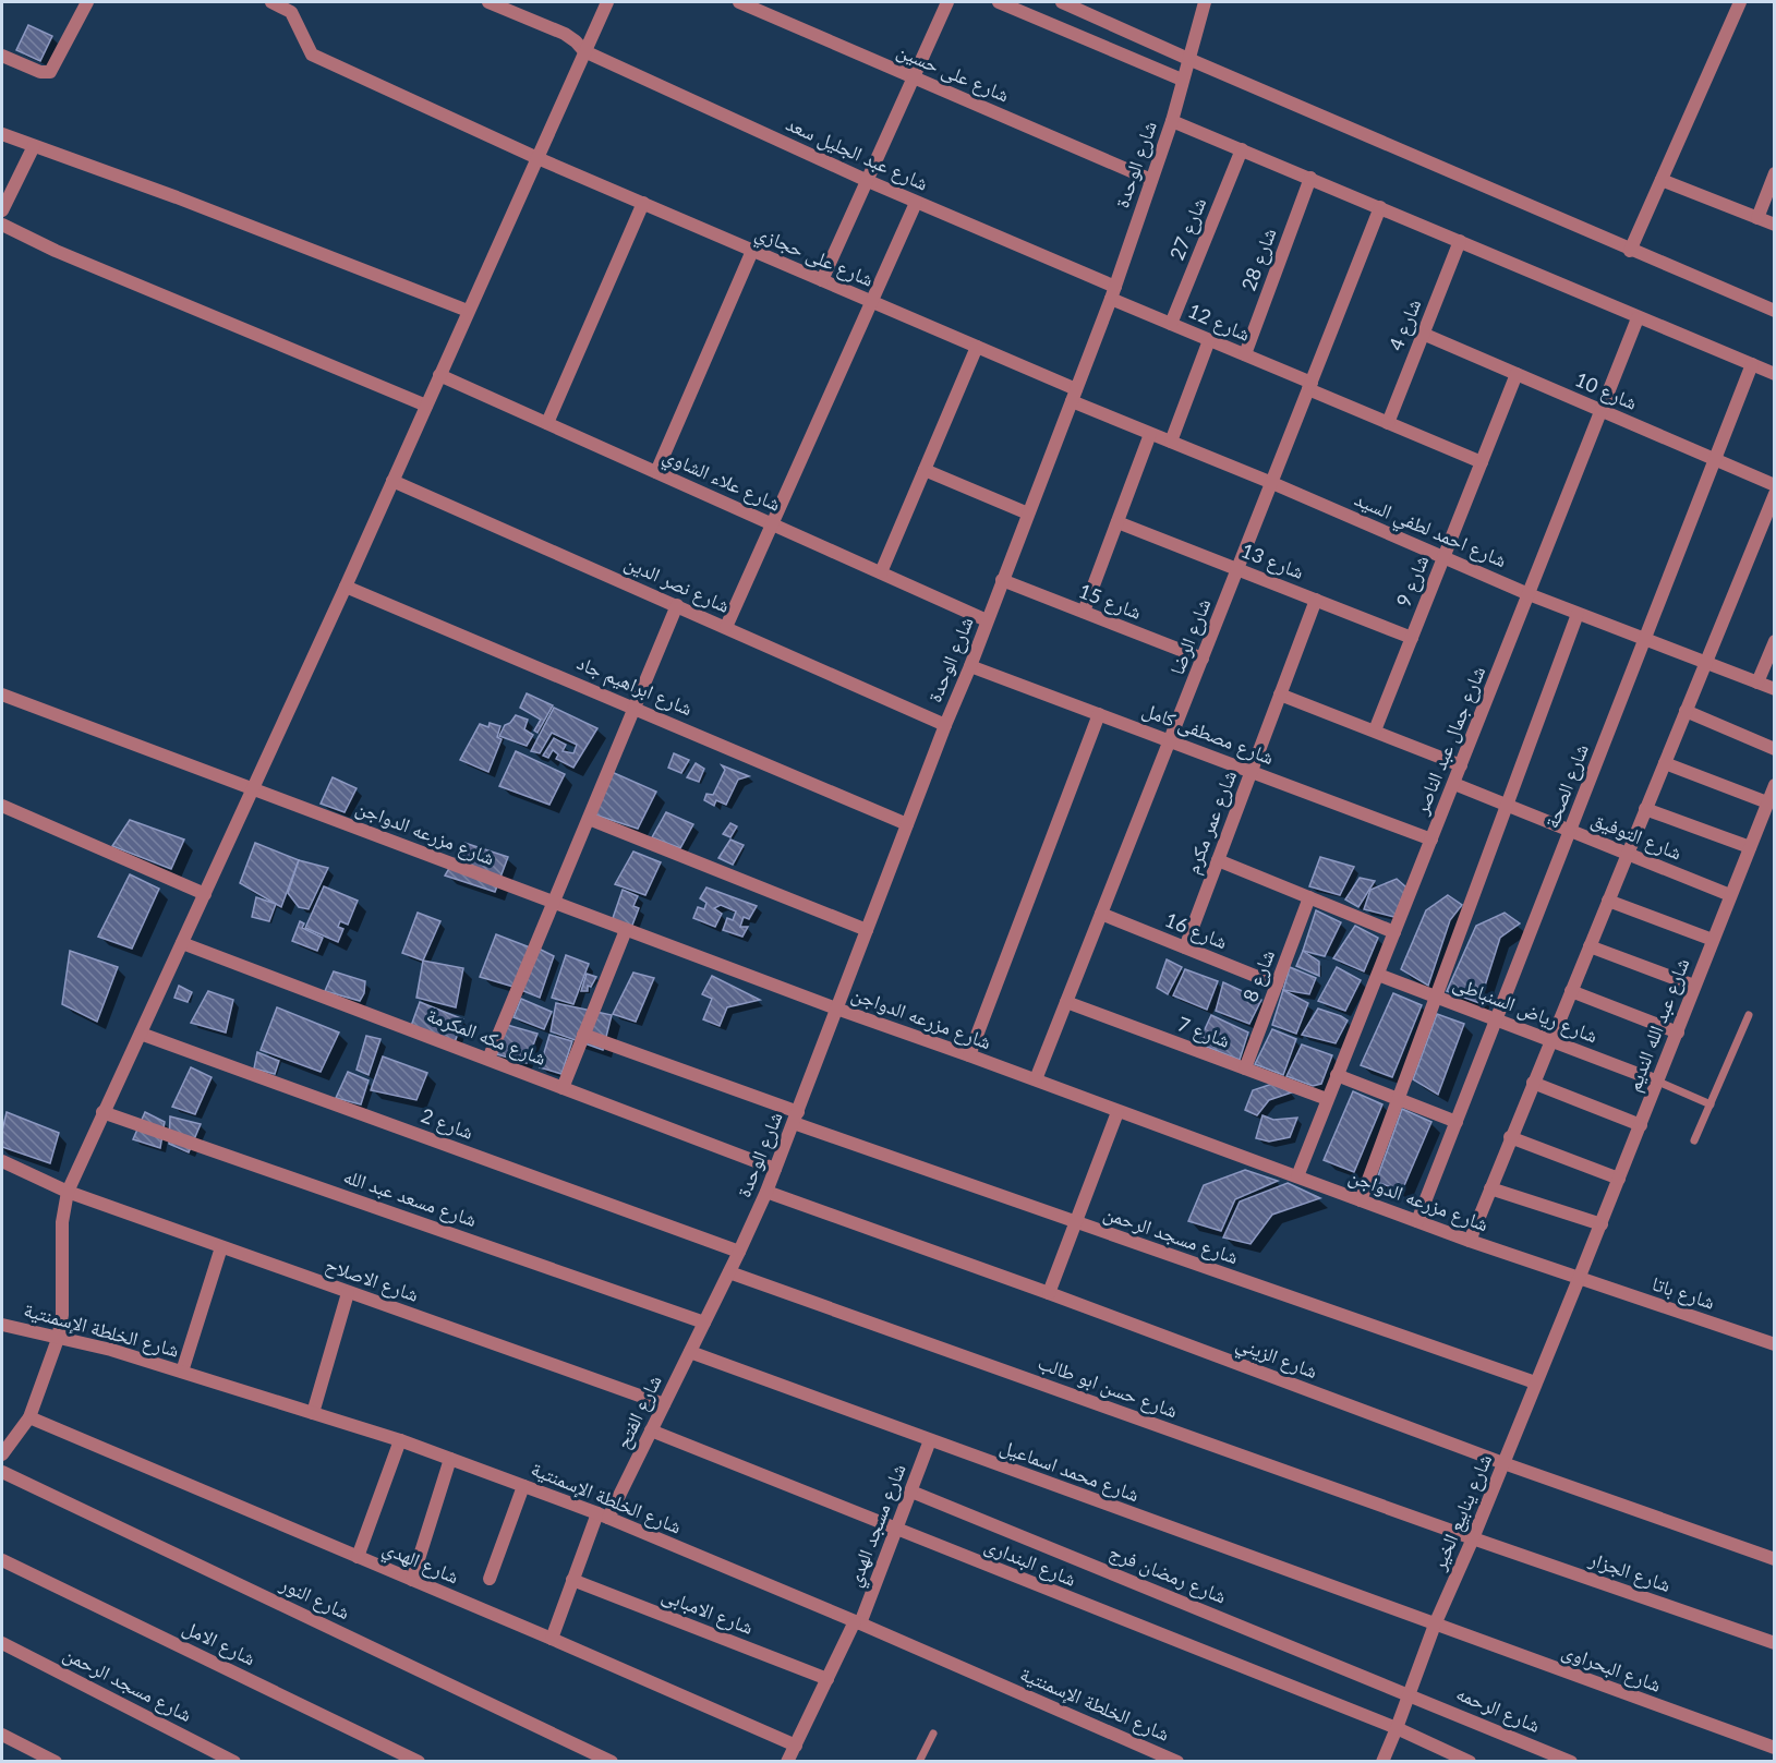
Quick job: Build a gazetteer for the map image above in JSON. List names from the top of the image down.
{
  "streets": {
    "street": [
      "شارع على حسين",
      "شارع عبد الجليل سعد",
      "شارع الوحدة",
      "شارع 27",
      "شارع على حجازي",
      "شارع 28",
      "شارع 12",
      "شارع 4",
      "شارع 10",
      "شارع علاء الشاوي",
      "شارع احمد لطفي السيد",
      "شارع 13",
      "شارع 9",
      "شارع نصر الدين",
      "شارع 15",
      "شارع الرضا",
      "شارع ابراهيم جاد",
      "شارع مصطفى كامل",
      "شارع جمال عبد الناصر",
      "شارع الصحة",
      "شارع عمر مكرم",
      "شارع مزرعه الدواجن",
      "شارع التوفيق",
      "شارع 16",
      "شارع 8",
      "شارع رياض السنباطى",
      "شارع عبد الله النديم",
      "شارع 7",
      "شارع مكه المكرمة",
      "شارع 2",
      "شارع مسعد عبد الله",
      "شارع مسجد الرحمن",
      "شارع الاصلاح",
      "شارع باتا",
      "شارع الخلطة الإسمنتية",
      "شارع الزيني",
      "شارع حسن ابو طالب",
      "شارع الفتح",
      "شارع محمد اسماعيل",
      "شارع ينابيع الخير",
      "شارع مسجد الهدي",
      "شارع الهدي",
      "شارع البندارى",
      "شارع الجزار",
      "شارع رمضان فرج",
      "شارع النور",
      "شارع الامبابى",
      "شارع الامل",
      "شارع البحراوى",
      "شارع الرحمه"
    ]
  },
  "crossings": [
    ["شارع على حسين", "شارع الوحدة"],
    ["شارع عبد الجليل سعد", "شارع الوحدة"],
    ["شارع عبد الجليل سعد", "شارع 12"],
    ["شارع الوحدة", "شارع على حجازي"],
    ["شارع الوحدة", "شارع 12"],
    ["شارع الوحدة", "شارع علاء الشاوي"],
    ["شارع الوحدة", "شارع احمد لطفي السيد"],
    ["شارع الوحدة", "شارع نصر الدين"],
    ["شارع الوحدة", "شارع 15"],
    ["شارع الوحدة", "شارع ابراهيم جاد"],
    ["شارع الوحدة", "شارع مصطفى كامل"],
    ["شارع الوحدة", "شارع مزرعه الدواجن"],
    ["شارع الوحدة", "شارع مكه المكرمة"],
    ["شارع الوحدة", "شارع 2"],
    ["شارع الوحدة", "شارع مسعد عبد الله"],
    ["شارع الوحدة", "شارع مسجد الرحمن"],
    ["شارع الوحدة", "شارع الزيني"],
    ["شارع الوحدة", "شارع حسن ابو طالب"],
    ["شارع الوحدة", "شارع الفتح"],
    ["شارع 27", "شارع 12"],
    ["شارع على حجازي", "شارع احمد لطفي السيد"],
    ["شارع 28", "شارع 12"],
    ["شارع 12", "شارع 4"],
    ["شارع 12", "شارع 9"],
    ["شارع 12", "شارع الرضا"],
    ["شارع 4", "شارع 10"],
    ["شارع 10", "شارع 9"],
    ["شارع 10", "شارع جمال عبد الناصر"],
    ["شارع 10", "شارع الصحة"],
    ["شارع احمد لطفي السيد", "شارع 9"],
    ["شارع احمد لطفي السيد", "شارع الرضا"],
    ["شارع احمد لطفي السيد", "شارع جمال عبد الناصر"],
    ["شارع احمد لطفي السيد", "شارع الصحة"],
    ["شارع 13", "شارع 9"],
    ["شارع 13", "شارع الرضا"],
    ["شارع 13", "شارع عمر مكرم"],
    ["شارع 15", "شارع الرضا"],
    ["شارع الرضا", "شارع مصطفى كامل"],
    ["شارع الرضا", "شارع مزرعه الدواجن"],
    ["شارع الرضا", "شارع 16"],
    ["شارع الرضا", "شارع 7"],
    ["شارع مصطفى كامل", "شارع جمال عبد الناصر"],
    ["شارع مصطفى كامل", "شارع عمر مكرم"],
    ["شارع جمال عبد الناصر", "شارع مزرعه الدواجن"],
    ["شارع جمال عبد الناصر", "شارع التوفيق"],
    ["شارع جمال عبد الناصر", "شارع رياض السنباطى"],
    ["شارع جمال عبد الناصر", "شارع 7"],
    ["شارع الصحة", "شارع مزرعه الدواجن"],
    ["شارع الصحة", "شارع التوفيق"],
    ["شارع الصحة", "شارع رياض السنباطى"],
    ["شارع عمر مكرم", "شارع 16"],
    ["شارع مزرعه الدواجن", "شارع عبد الله النديم"],
    ["شارع مزرعه الدواجن", "شارع باتا"],
    ["شارع مزرعه الدواجن", "شارع ينابيع الخير"],
    ["شارع التوفيق", "شارع عبد الله النديم"],
    ["شارع 16", "شارع 8"],
    ["شارع 8", "شارع 7"],
    ["شارع رياض السنباطى", "شارع عبد الله النديم"],
    ["شارع عبد الله النديم", "شارع باتا"],
    ["شارع عبد الله النديم", "شارع ينابيع الخير"],
    ["شارع مسعد عبد الله", "شارع الفتح"],
    ["شارع مسجد الرحمن", "شارع ينابيع الخير"],
    ["شارع الاصلاح", "شارع الفتح"],
    ["شارع باتا", "شارع ينابيع الخير"],
    ["شارع الخلطة الإسمنتية", "شارع الفتح"],
    ["شارع الخلطة الإسمنتية", "شارع مسجد الهدي"],
    ["شارع الزيني", "شارع ينابيع الخير"],
    ["شارع حسن ابو طالب", "شارع ينابيع الخير"],
    ["شارع حسن ابو طالب", "شارع الجزار"],
    ["شارع الفتح", "شارع محمد اسماعيل"],
    ["شارع الفتح", "شارع الهدي"],
    ["شارع الفتح", "شارع البندارى"],
    ["شارع الفتح", "شارع الامبابى"],
    ["شارع محمد اسماعيل", "شارع ينابيع الخير"],
    ["شارع محمد اسماعيل", "شارع مسجد الهدي"],
    ["شارع محمد اسماعيل", "شارع البحراوى"],
    ["شارع ينابيع الخير", "شارع البندارى"],
    ["شارع ينابيع الخير", "شارع الجزار"],
    ["شارع ينابيع الخير", "شارع رمضان فرج"],
    ["شارع ينابيع الخير", "شارع البحراوى"],
    ["شارع ينابيع الخير", "شارع الرحمه"],
    ["شارع مسجد الهدي", "شارع البندارى"],
    ["شارع مسجد الهدي", "شارع رمضان فرج"],
    ["شارع رمضان فرج", "شارع الرحمه"]
  ]
}
